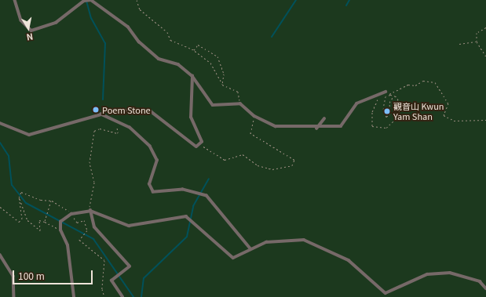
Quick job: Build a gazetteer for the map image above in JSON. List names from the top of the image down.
{
  "places": ["Poem Stone", "觀音山 Kwun Yam Shan"],
  "scale_bar": "100 m",
  "north": "bottom"
}
